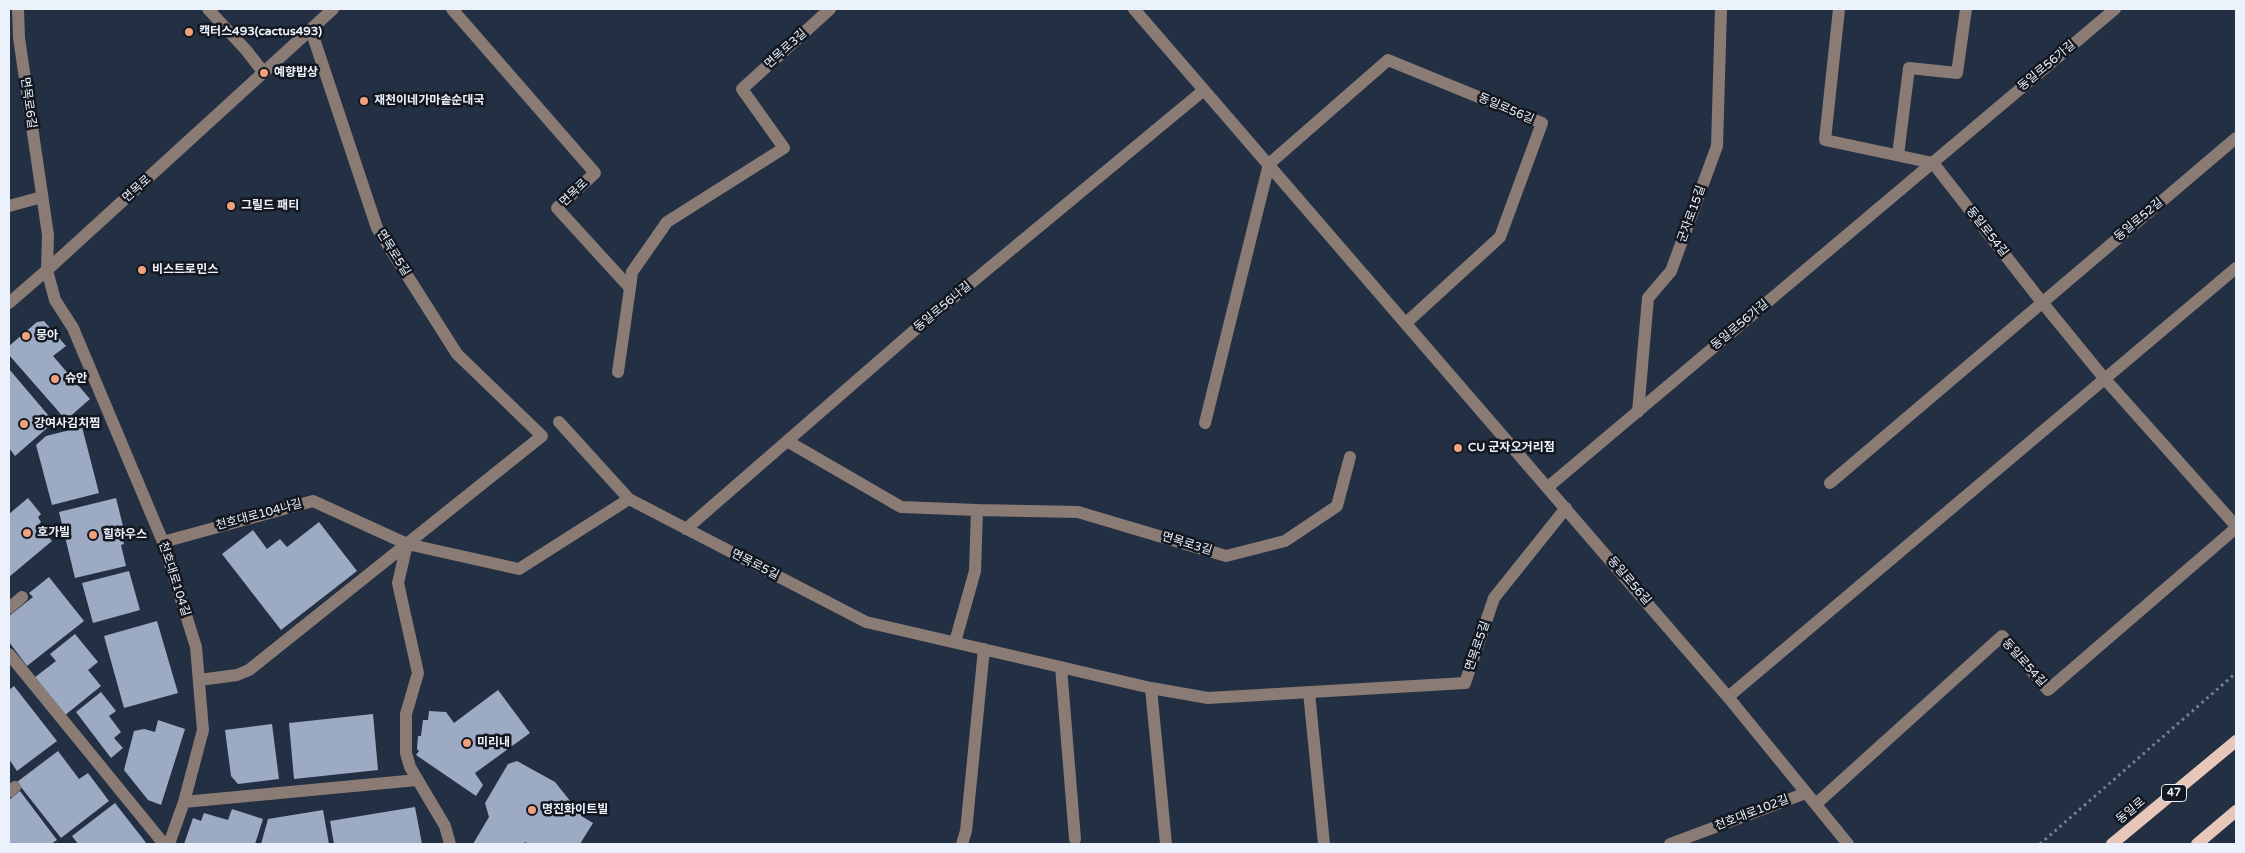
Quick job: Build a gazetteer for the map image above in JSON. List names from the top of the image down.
{
  "streets": {
    "main road": ["47", "동일로"],
    "street": [
      "면목로3길",
      "동일로56가길",
      "면목로6길",
      "동일로56길",
      "면목로",
      "군자로15길",
      "동일로52길",
      "동일로54길",
      "면목로5길",
      "동일로56나길",
      "천호대로104나길",
      "천호대로104길",
      "천호대로102길"
    ]
  },
  "crossings": [
    ["면목로3길", "면목로"],
    ["면목로3길", "동일로56나길"],
    ["동일로56가길", "동일로56길"],
    ["동일로56가길", "군자로15길"],
    ["동일로56가길", "동일로54길"],
    ["면목로6길", "면목로"],
    ["면목로6길", "천호대로104길"],
    ["동일로56길", "동일로54길"],
    ["동일로56길", "면목로5길"],
    ["동일로56길", "동일로56나길"],
    ["동일로56길", "천호대로102길"],
    ["면목로", "면목로5길"],
    ["면목로", "천호대로104길"],
    ["동일로52길", "동일로54길"],
    ["면목로5길", "동일로56나길"],
    ["면목로5길", "천호대로104나길"],
    ["천호대로104나길", "천호대로104길"]
  ],
  "places": [
    "캑터스493(cactus493)",
    "예향밥상",
    "재천이네가마솥순대국",
    "그릴드 패티",
    "비스트로민스",
    "뭉아",
    "슈안",
    "강여사김치찜",
    "CU 군자오거리점",
    "호가빌",
    "힐하우스",
    "미리내",
    "명진화이트빌"
  ]
}
